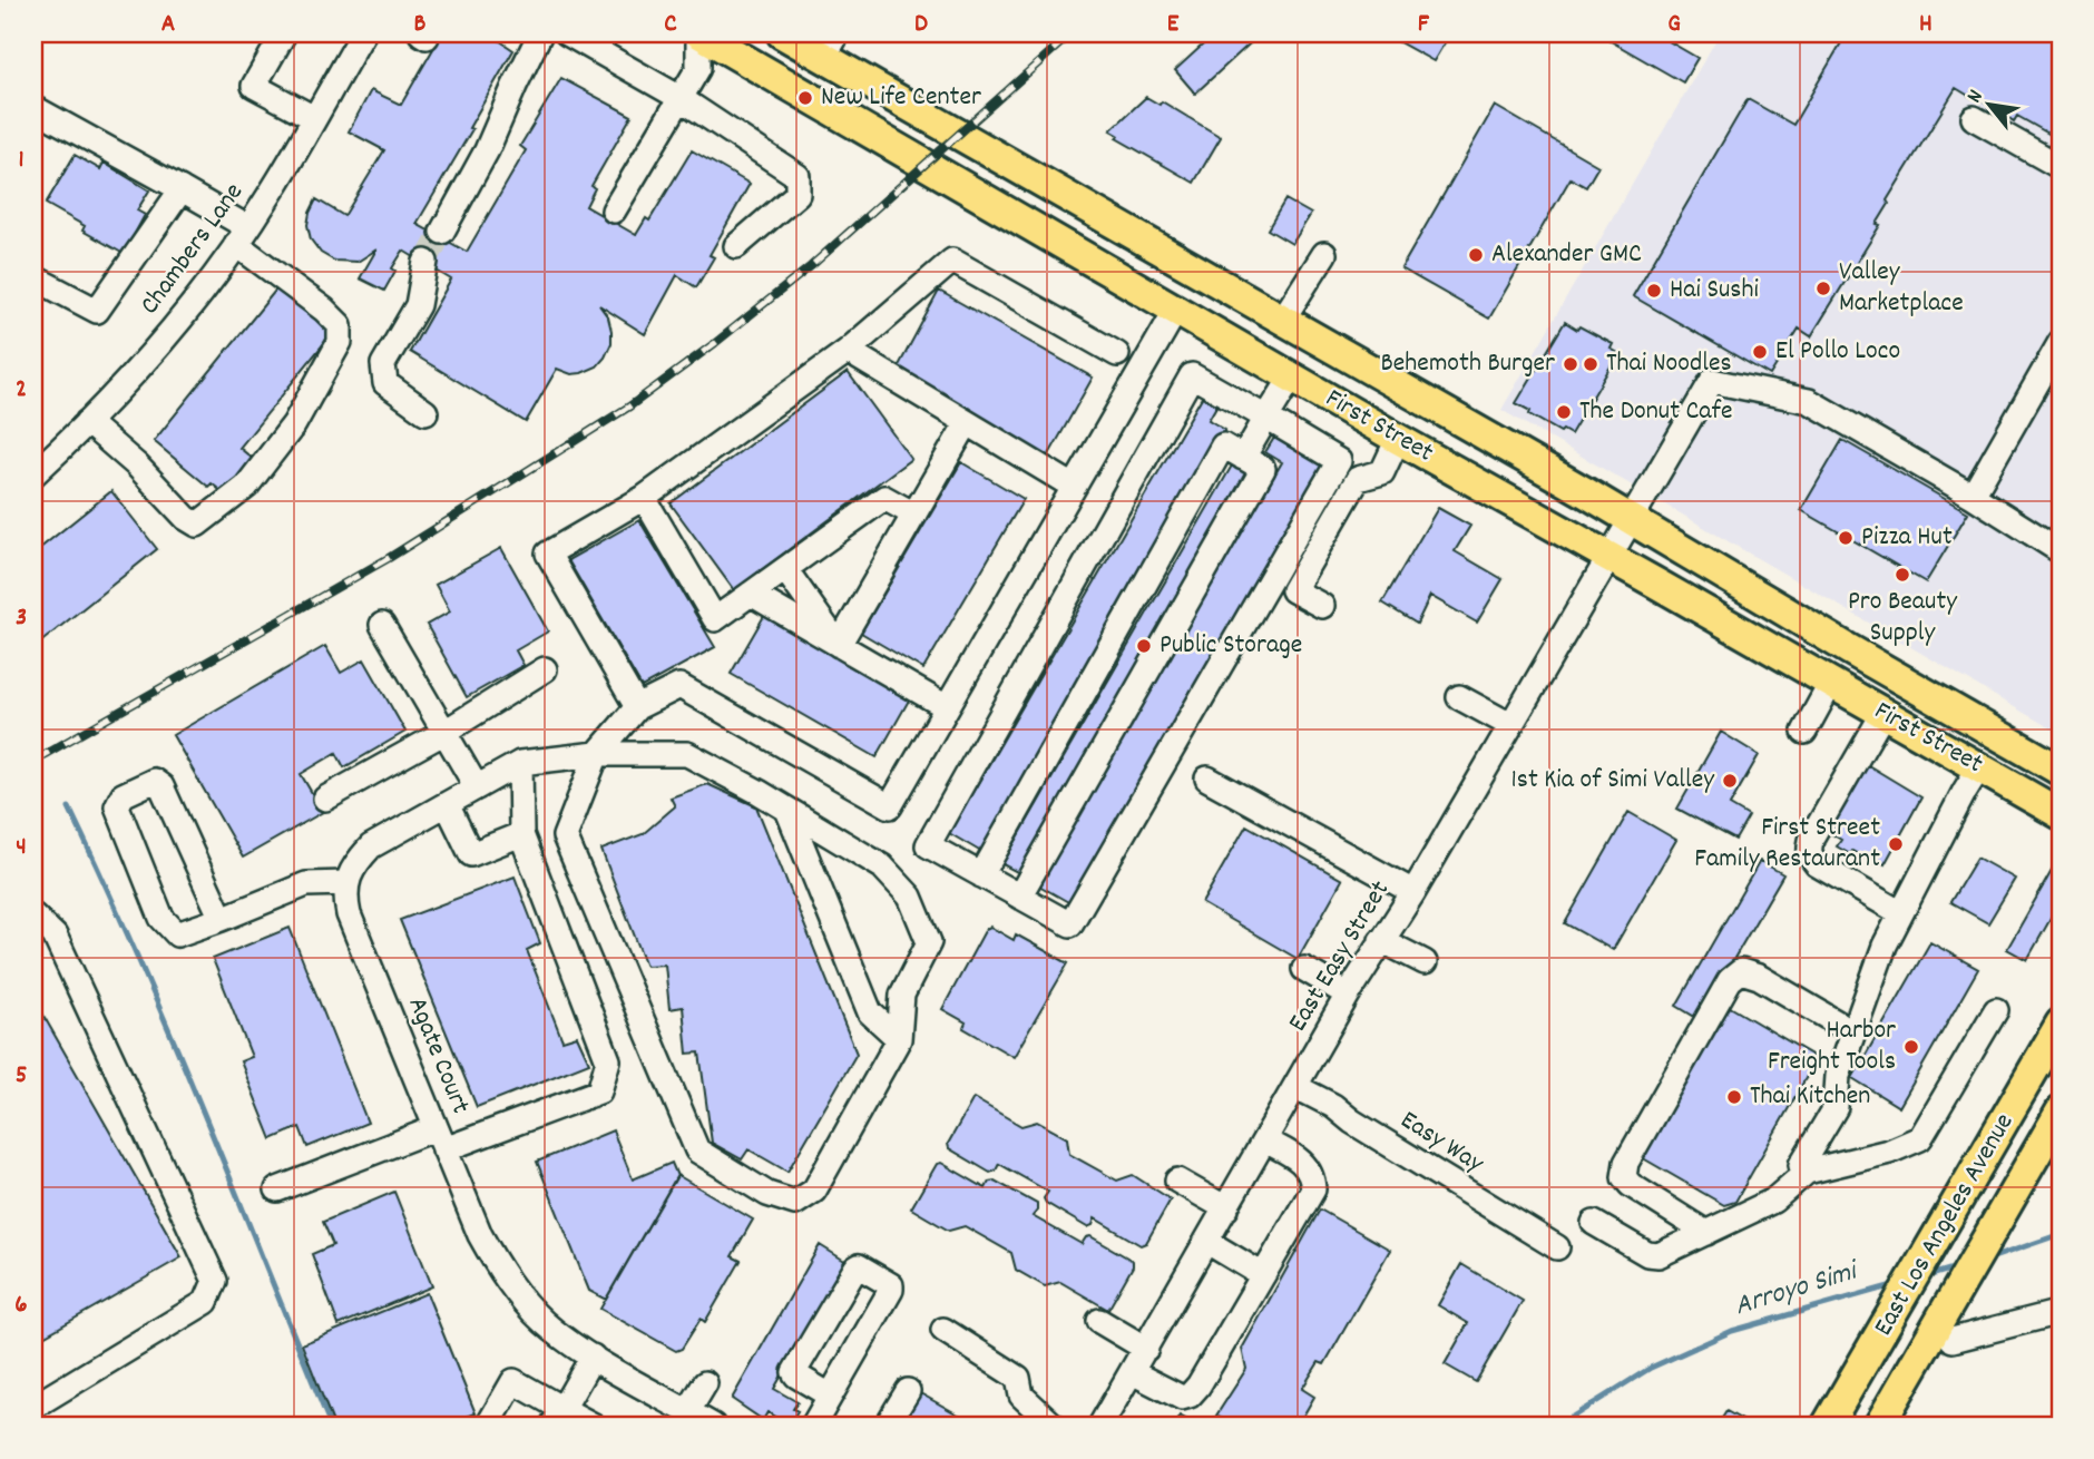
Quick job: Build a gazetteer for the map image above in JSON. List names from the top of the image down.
{
  "streets": {
    "main road": ["First Street", "East Los Angeles Avenue"],
    "street": [
      "Chambers Lane",
      "East Easy Street",
      "Agate Court",
      "Easy Way"
    ]
  },
  "crossings": [
    ["First Street", "East Easy Street"],
    ["East Easy Street", "Easy Way"]
  ],
  "water": ["Arroyo Simi"],
  "places": [
    "New Life Center",
    "Alexander GMC",
    "Valley Marketplace",
    "Hai Sushi",
    "El Pollo Loco",
    "Behemoth Burger",
    "Thai Noodles",
    "The Donut Cafe",
    "Pizza Hut",
    "Pro Beauty Supply",
    "Public Storage",
    "1st Kia of Simi Valley",
    "First Street Family Restaurant",
    "Harbor Freight Tools",
    "Thai Kitchen"
  ],
  "north": "top left",
  "grid": {
    "columns": [
      "A",
      "B",
      "C",
      "D",
      "E",
      "F",
      "G",
      "H"
    ],
    "rows": [
      "1",
      "2",
      "3",
      "4",
      "5",
      "6"
    ]
  }
}
